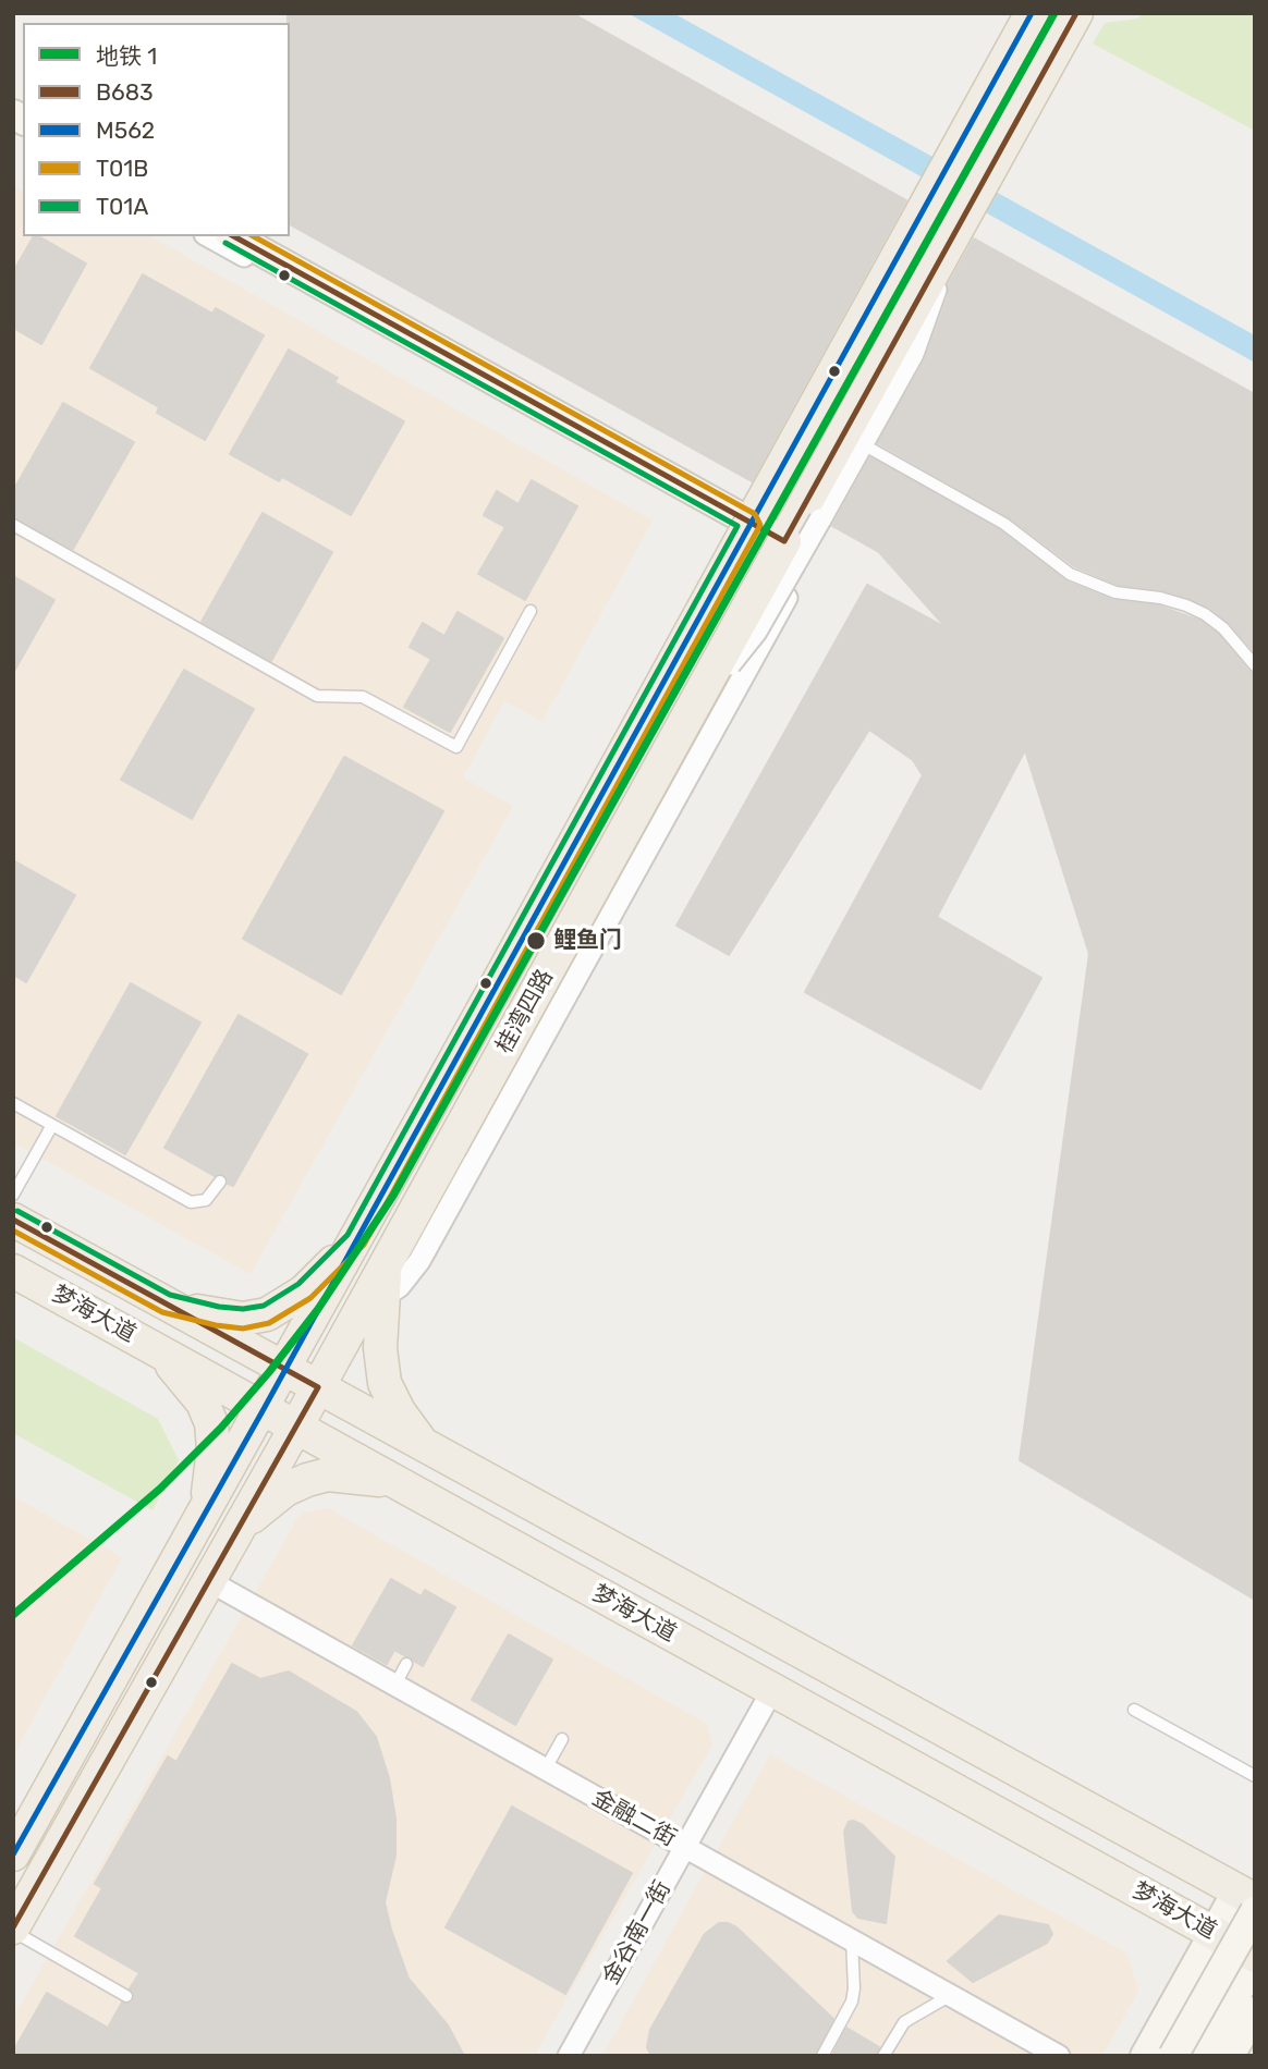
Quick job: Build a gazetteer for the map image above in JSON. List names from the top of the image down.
{
  "streets": {
    "main road": ["桂湾四路", "梦海大道"],
    "street": ["金融二街", "金谷南一街"]
  },
  "crossings": [
    ["桂湾四路", "梦海大道"],
    ["桂湾四路", "金融二街"],
    ["梦海大道", "金谷南一街"],
    ["金融二街", "金谷南一街"]
  ],
  "places": ["鲤鱼门"],
  "lines": [
    "metro line 1",
    "transit line B683",
    "transit line M562",
    "transit line T01B",
    "transit line T01A"
  ],
  "legend": [
    "地铁 1",
    "B683",
    "M562",
    "T01B",
    "T01A"
  ]
}
